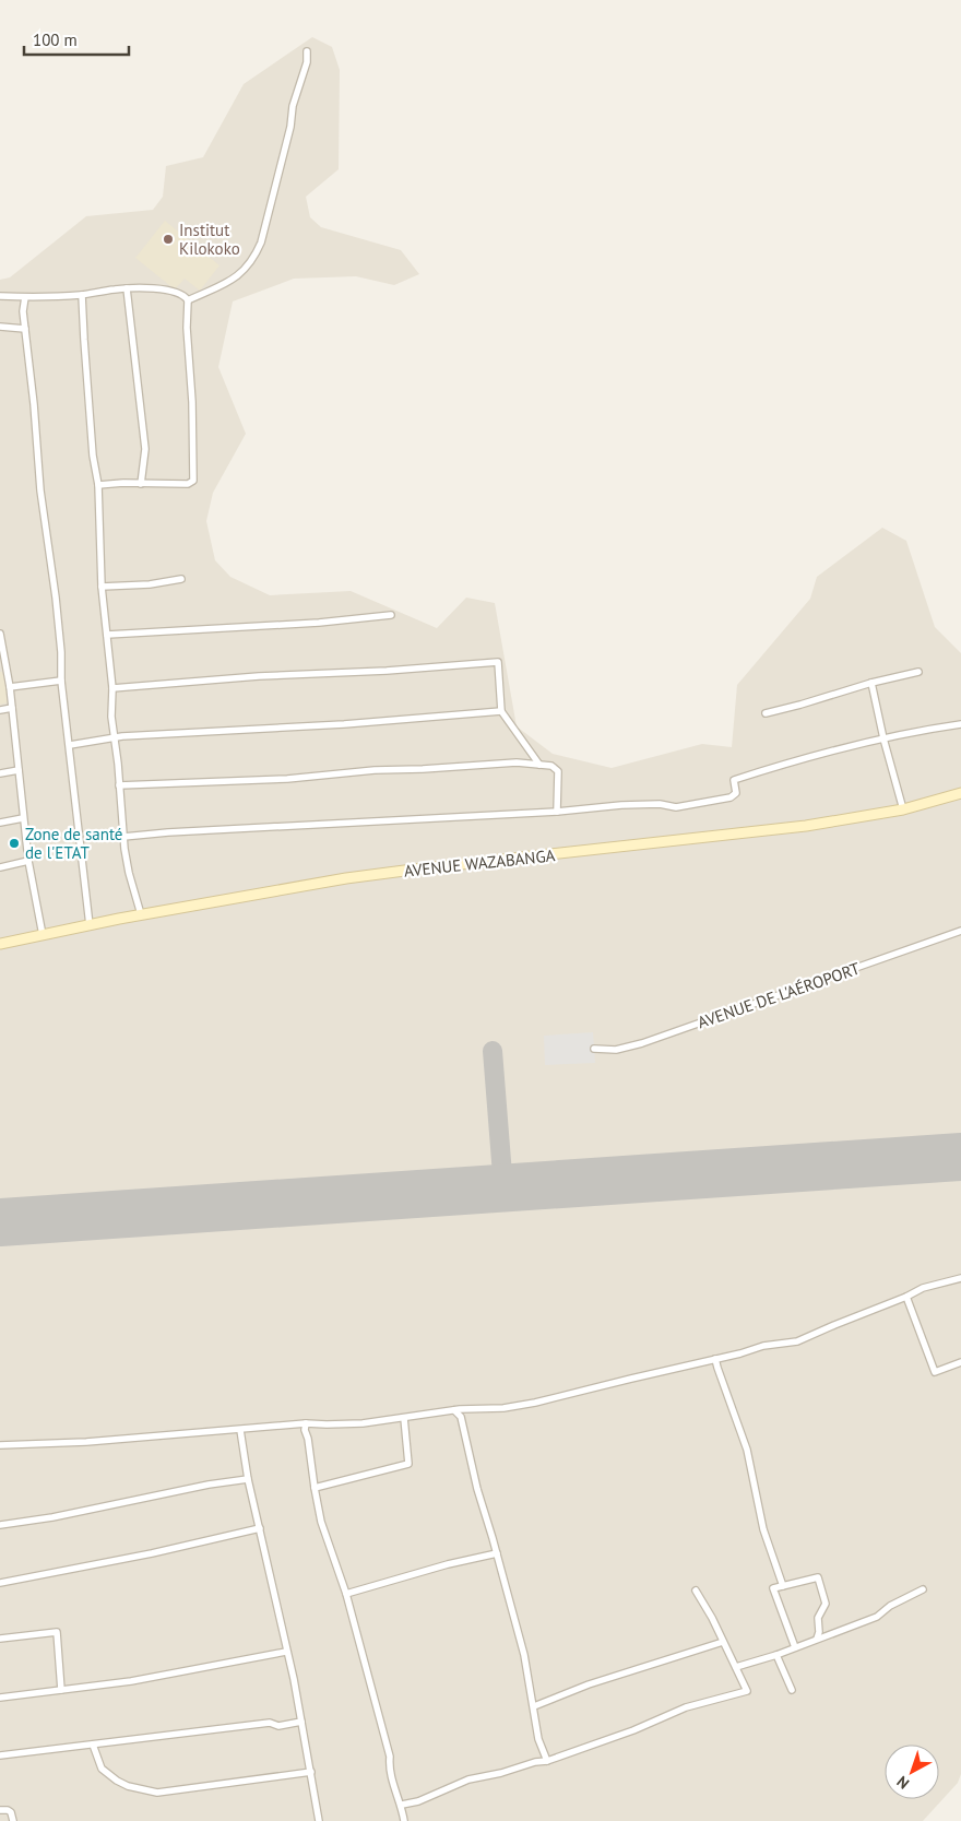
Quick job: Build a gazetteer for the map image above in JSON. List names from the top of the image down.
{
  "streets": {
    "main road": ["AVENUE WAZABANGA"],
    "street": ["AVENUE DE L'AÉROPORT"]
  },
  "places": ["Institut Kilokoko", "Zone de santé de l'ETAT"],
  "scale_bar": "100 m",
  "north": "bottom left"
}
